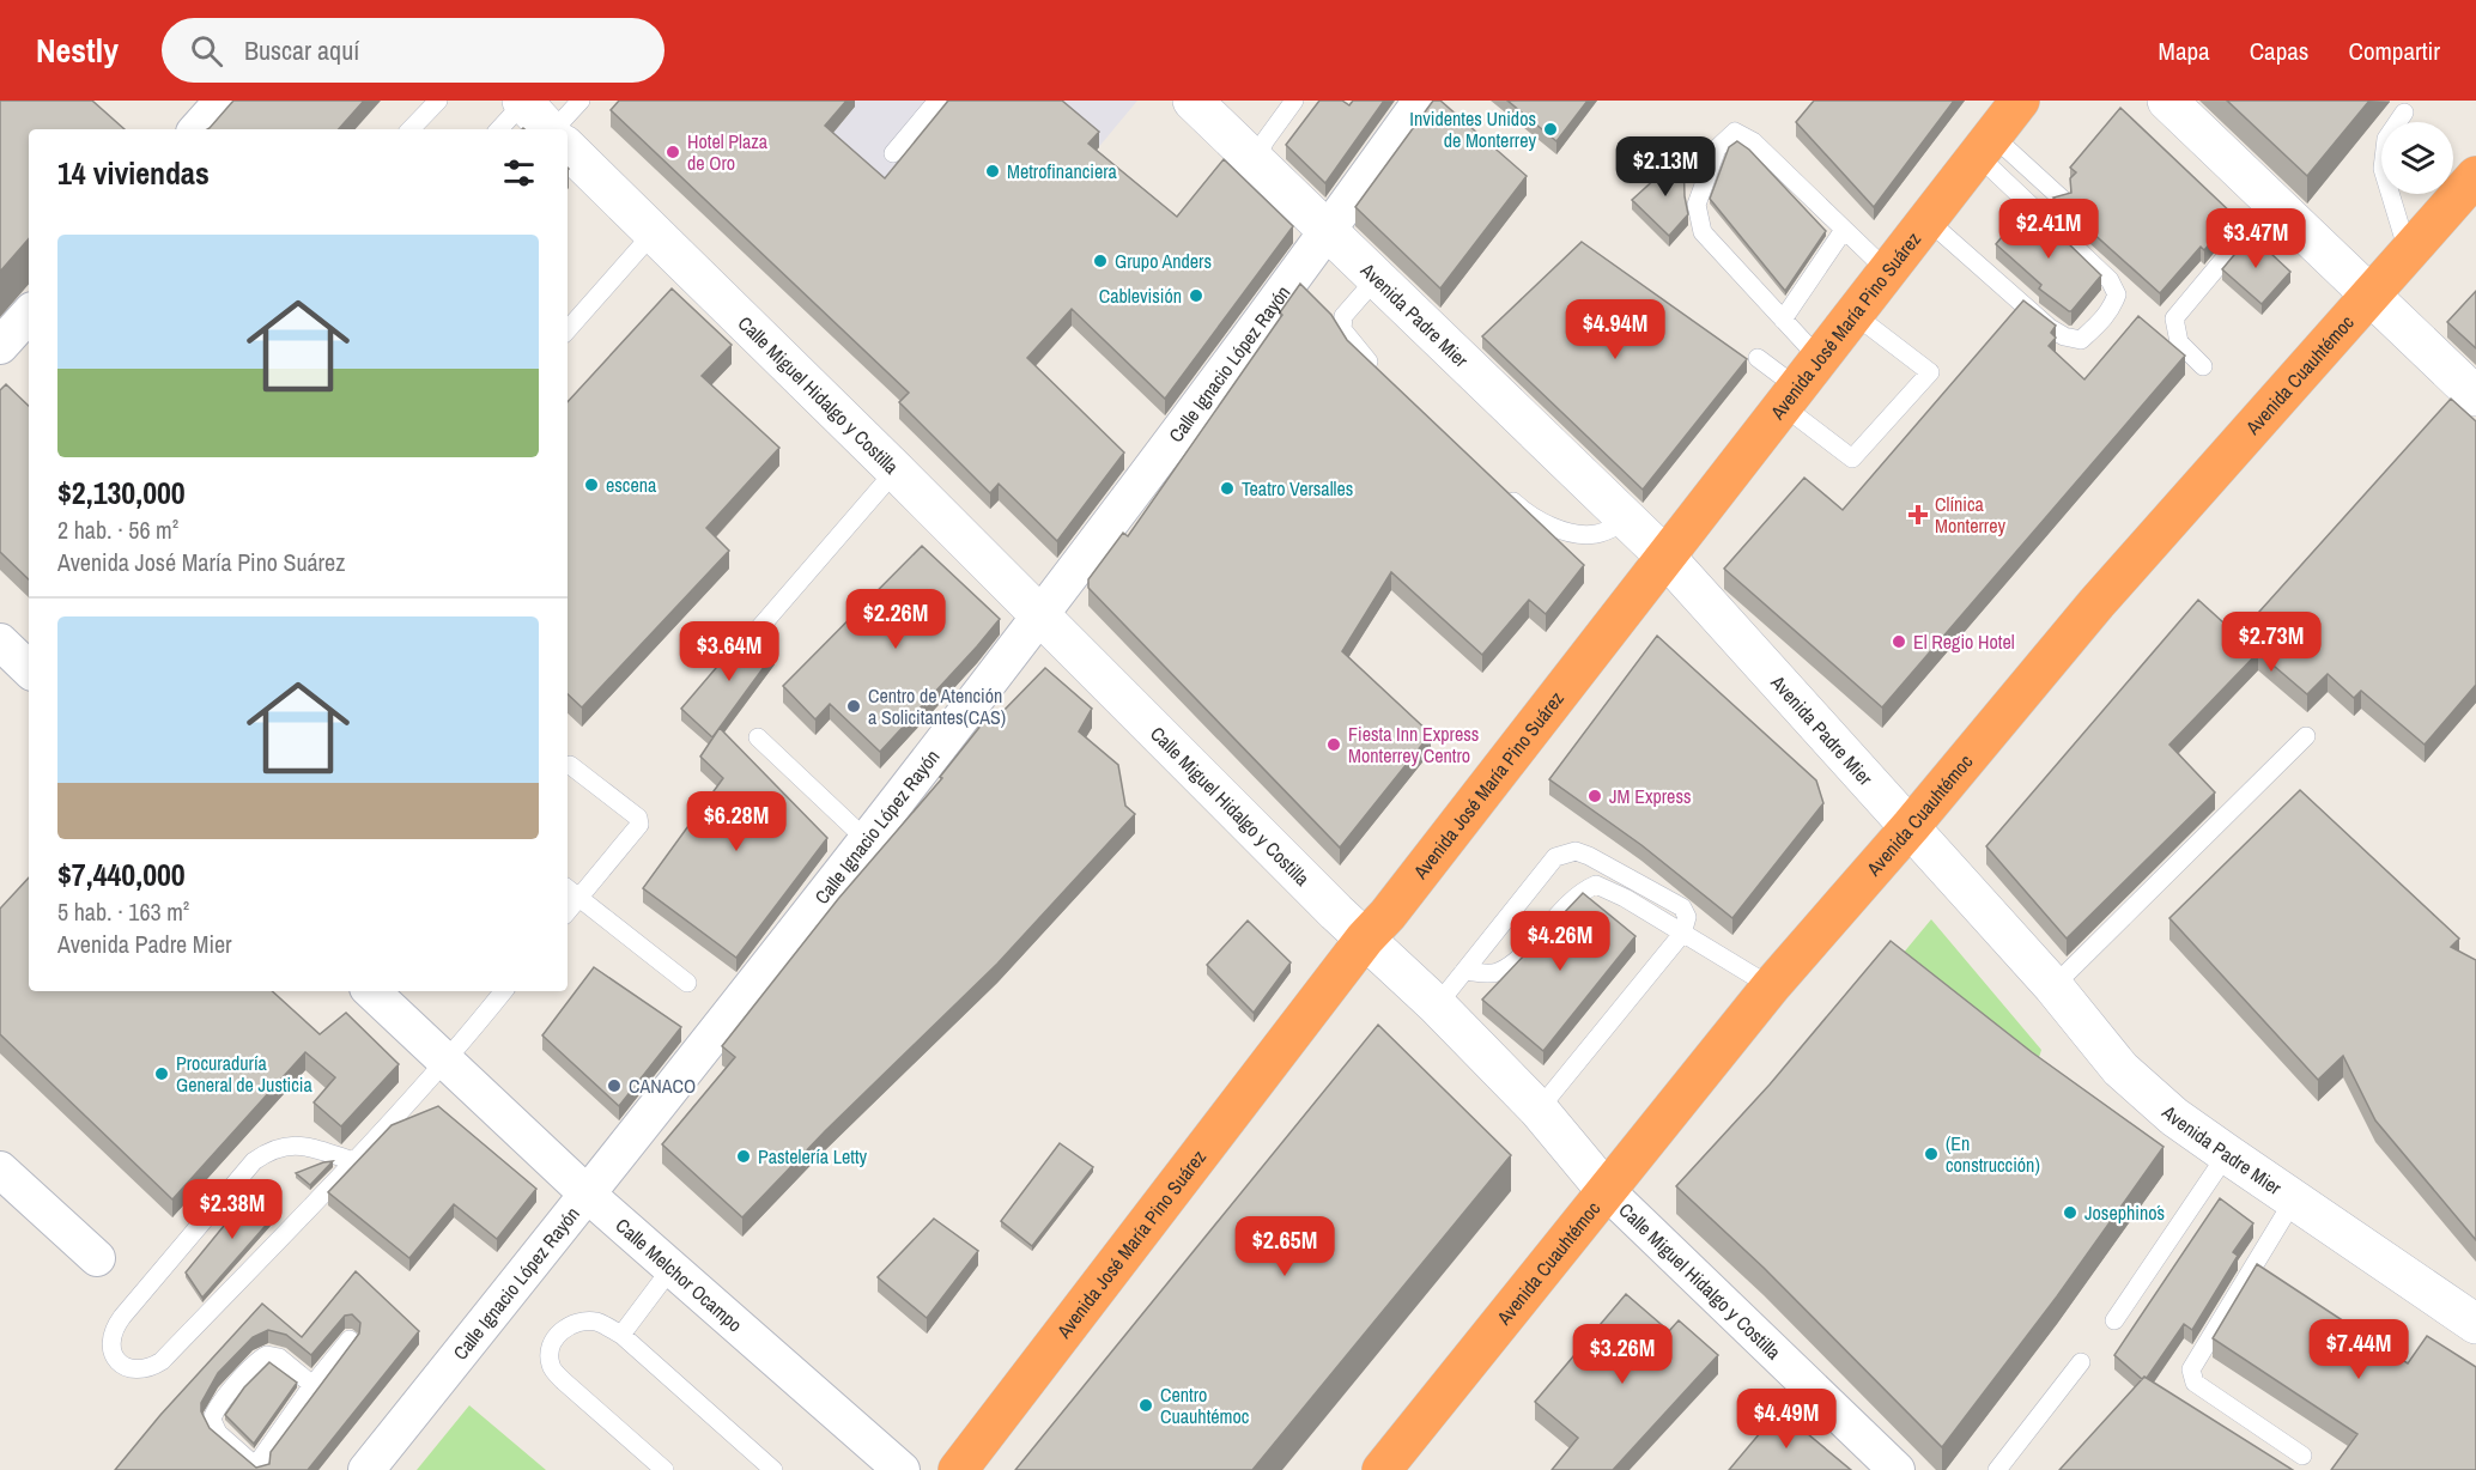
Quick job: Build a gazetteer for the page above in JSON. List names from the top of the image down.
{
  "streets": {
    "highway": ["Avenida José María Pino Suárez", "Avenida Cuauhtémoc"],
    "street": [
      "Avenida Padre Mier",
      "Calle Ignacio López Rayón",
      "Calle Miguel Hidalgo y Costilla",
      "Calle Melchor Ocampo"
    ]
  },
  "crossings": [
    ["Avenida Padre Mier", "Avenida José María Pino Suárez"],
    ["Avenida Padre Mier", "Calle Ignacio López Rayón"],
    ["Avenida Padre Mier", "Avenida Cuauhtémoc"],
    ["Avenida José María Pino Suárez", "Calle Miguel Hidalgo y Costilla"],
    ["Calle Ignacio López Rayón", "Calle Miguel Hidalgo y Costilla"],
    ["Calle Ignacio López Rayón", "Calle Melchor Ocampo"],
    ["Avenida Cuauhtémoc", "Calle Miguel Hidalgo y Costilla"]
  ],
  "places": {
    "other": [
      "Invidentes Unidos de Monterrey",
      "Hotel Plaza de Oro",
      "Metrofinanciera",
      "Grupo Anders",
      "Cablevisión",
      "escena",
      "Teatro Versalles",
      "El Regio Hotel",
      "Centro de Atención a Solicitantes(CAS)",
      "Fiesta Inn Express Monterrey Centro",
      "JM Express",
      "Procuraduría General de Justicia",
      "CANACO",
      "(En construcción)",
      "Pastelería Letty",
      "Josephino´s",
      "Centro Cuauhtémoc"
    ],
    "health": ["Clínica Monterrey"]
  },
  "page": {
    "header": "Nestly",
    "search": "Buscar aquí",
    "nav": ["Mapa", "Capas", "Compartir"],
    "heading": "14 viviendas",
    "price": [
      "$2.13M",
      "$2.41M",
      "$3.47M",
      "$4.94M",
      "$2.26M",
      "$2.73M",
      "$3.64M",
      "$6.28M",
      "$4.26M",
      "$2.38M",
      "$2.65M",
      "$7.44M",
      "$3.26M",
      "$4.49M"
    ],
    "list": [
      {
        "name": "$2,130,000",
        "note": "2 hab. · 56 m² · Avenida José María Pino Suárez"
      },
      {
        "name": "$7,440,000",
        "note": "5 hab. · 163 m² · Avenida Padre Mier"
      }
    ]
  }
}
